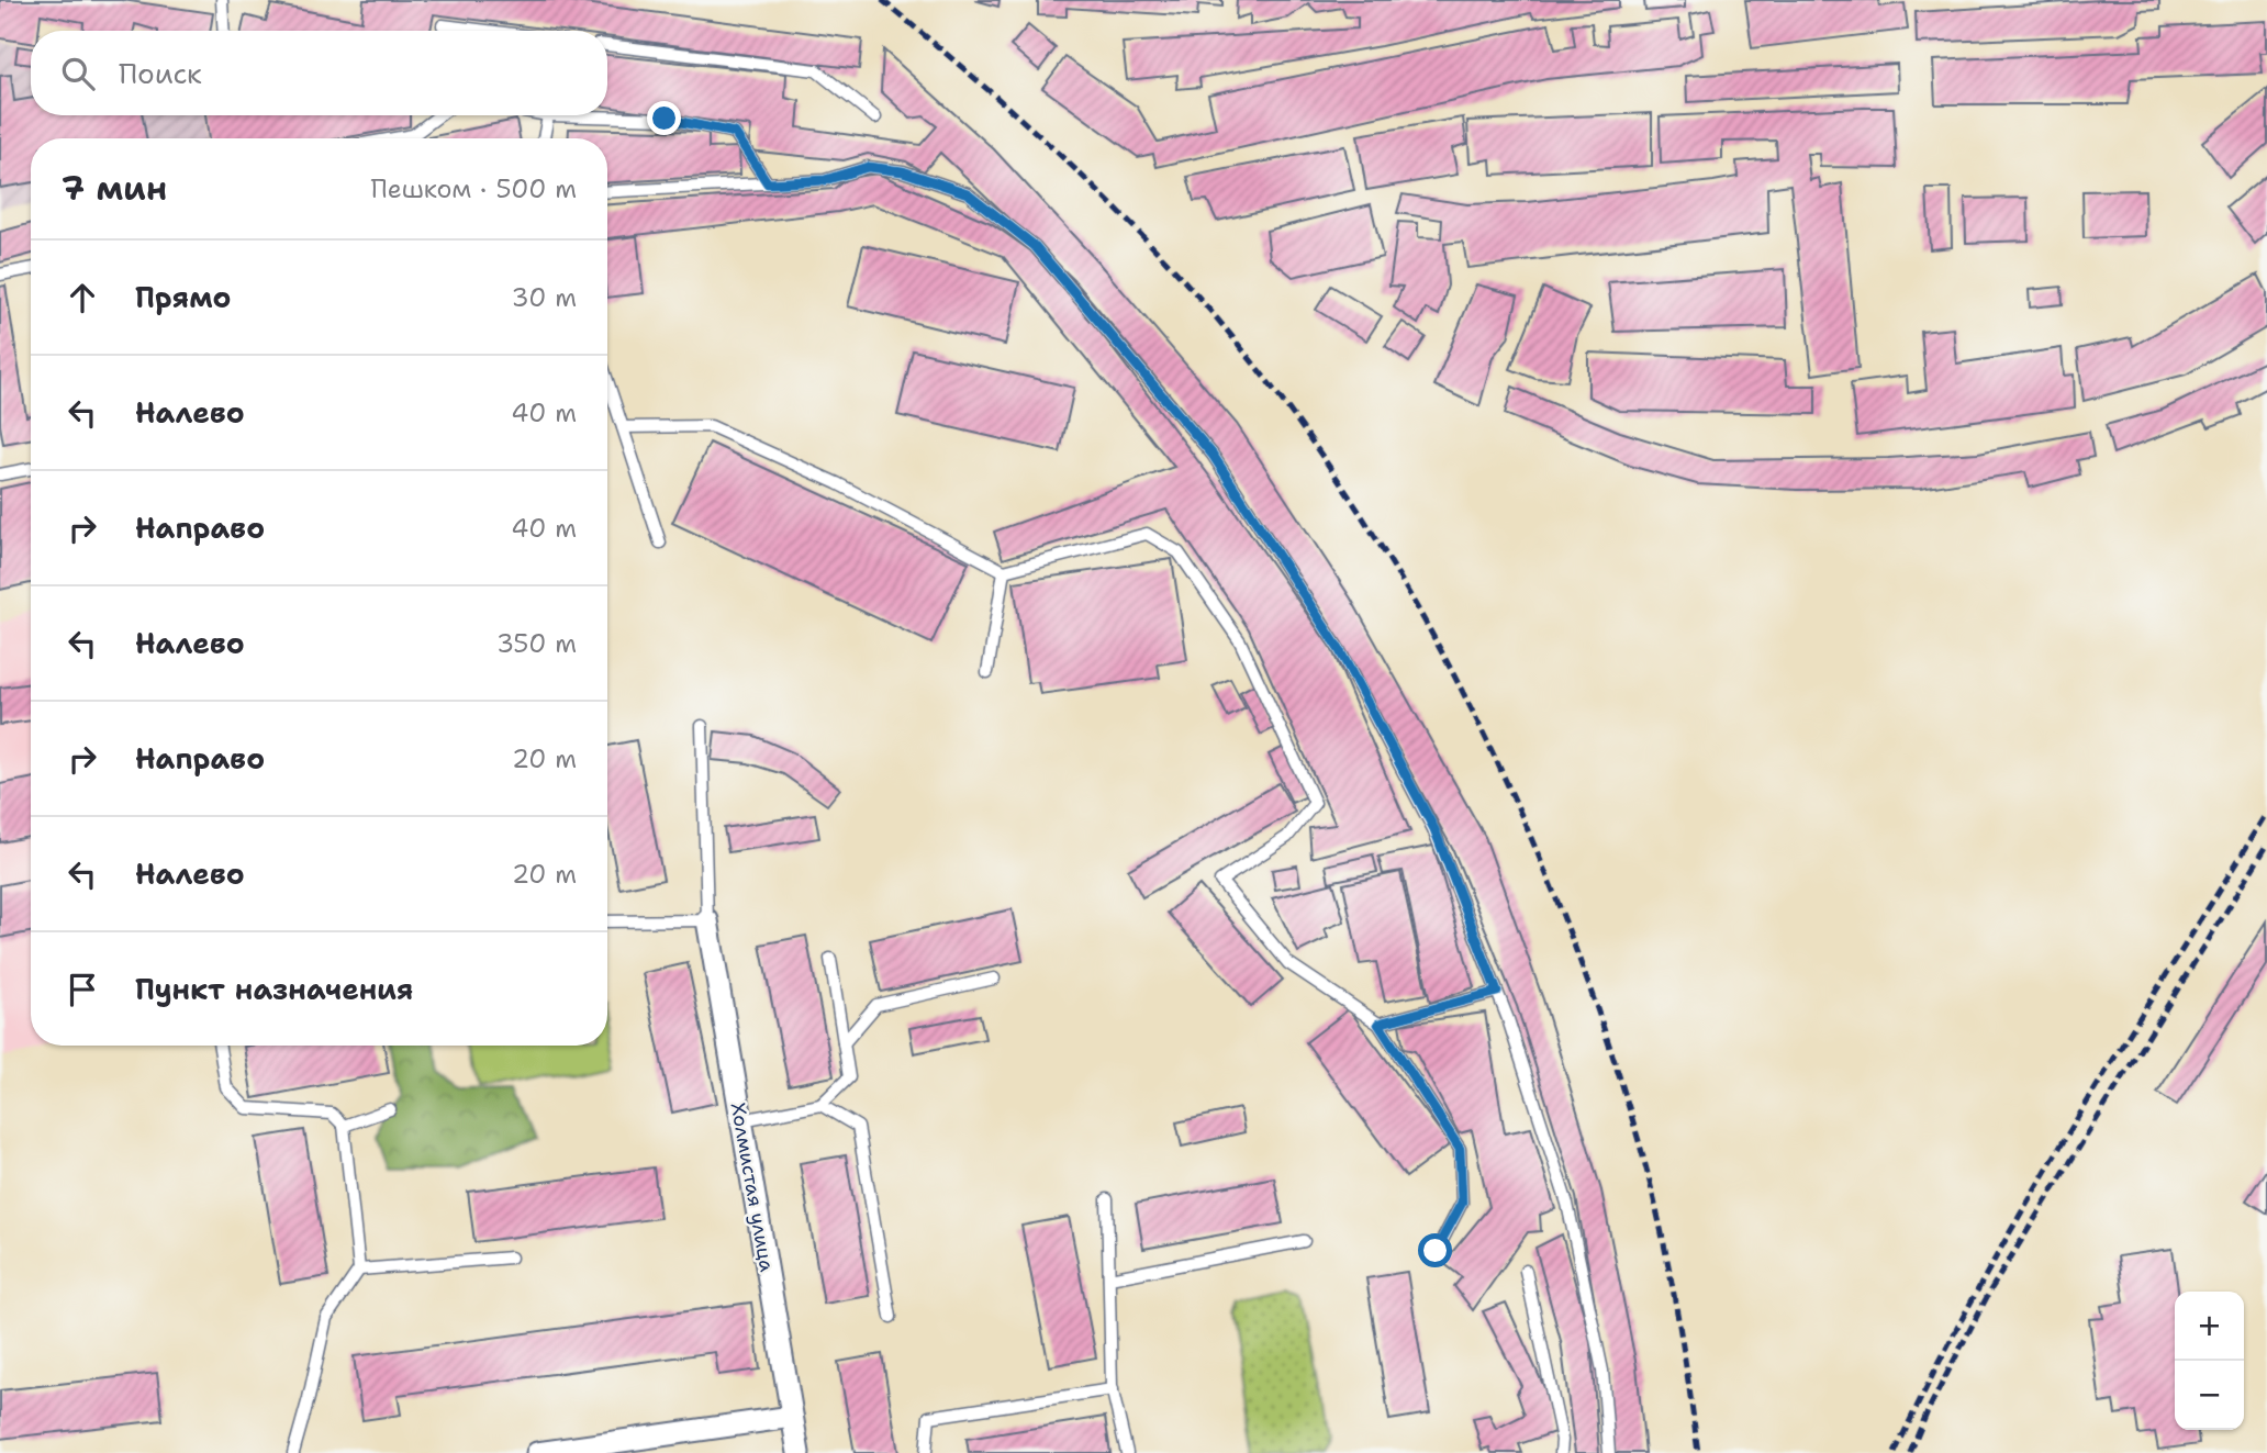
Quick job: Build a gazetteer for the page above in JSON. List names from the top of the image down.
{
  "streets": {
    "street": ["Холмистая улица"]
  },
  "page": {
    "search": "Поиск",
    "heading": ["7 мин", "Пешком · 500 m"],
    "list": [
      ["Прямо", "30 m"],
      ["Налево", "40 m"],
      ["Направо", "40 m"],
      ["Налево", "350 m"],
      ["Направо", "20 m"],
      ["Налево", "20 m"],
      "Пункт назначения"
    ],
    "map_buttons": ["+", "−"]
  }
}
